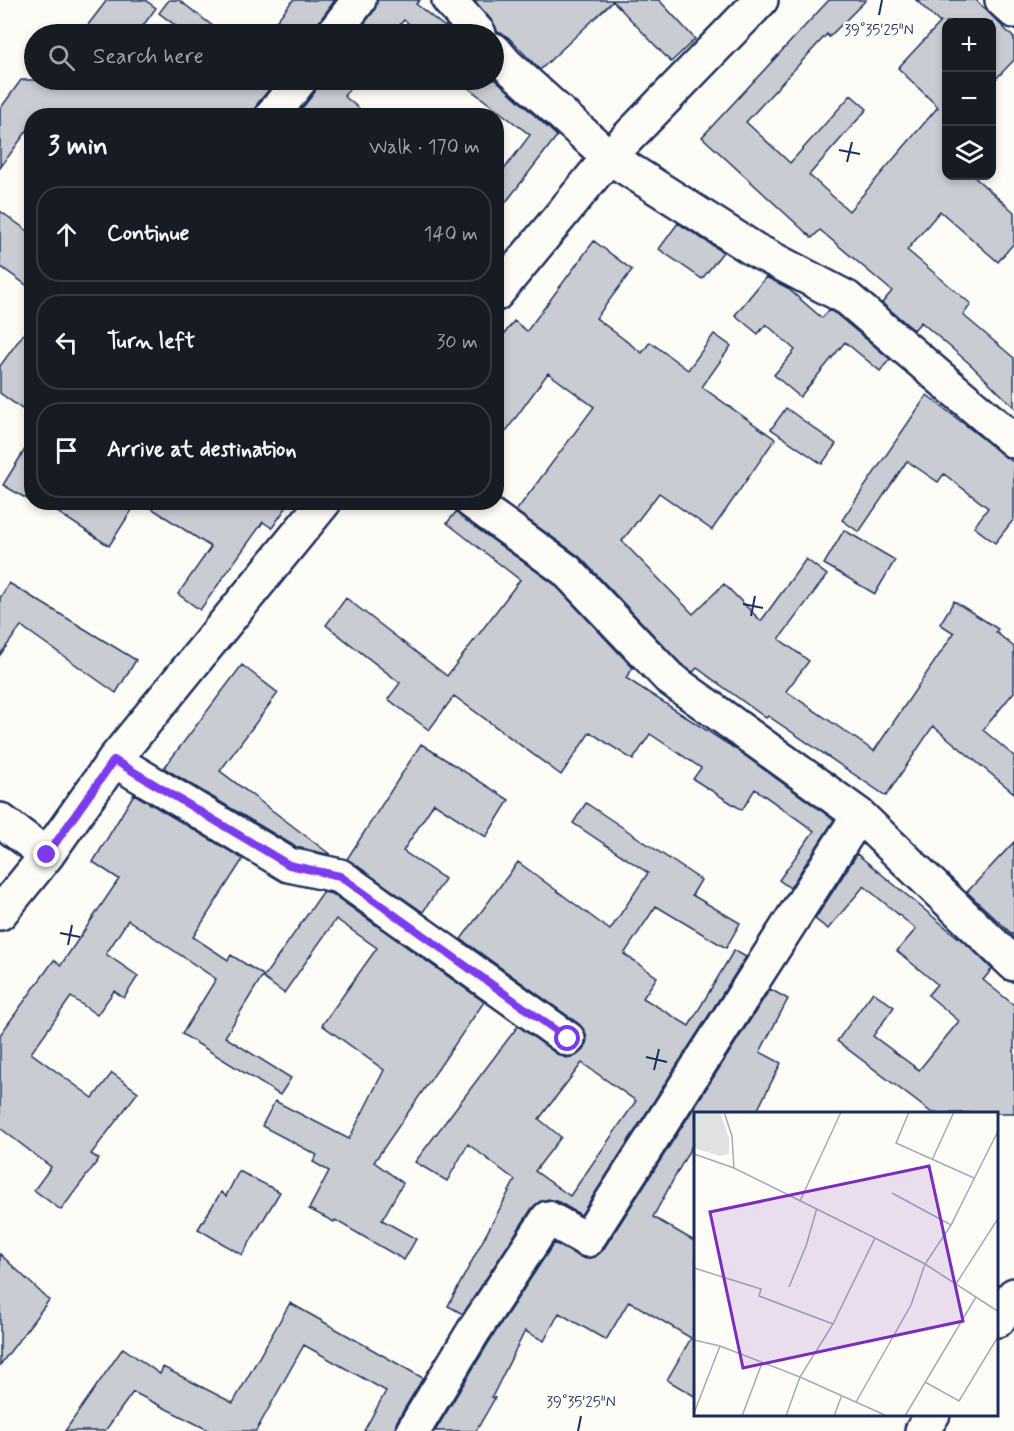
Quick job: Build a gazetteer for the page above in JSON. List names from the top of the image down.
{
  "page": {
    "map_buttons": ["+", "−"],
    "search": "Search here",
    "heading": ["3 min", "Walk · 170 m"],
    "list": [
      ["Continue", "140 m"],
      ["Turn left", "30 m"],
      "Arrive at destination"
    ]
  },
  "coordinates": ["39°35'25\"N"]
}
